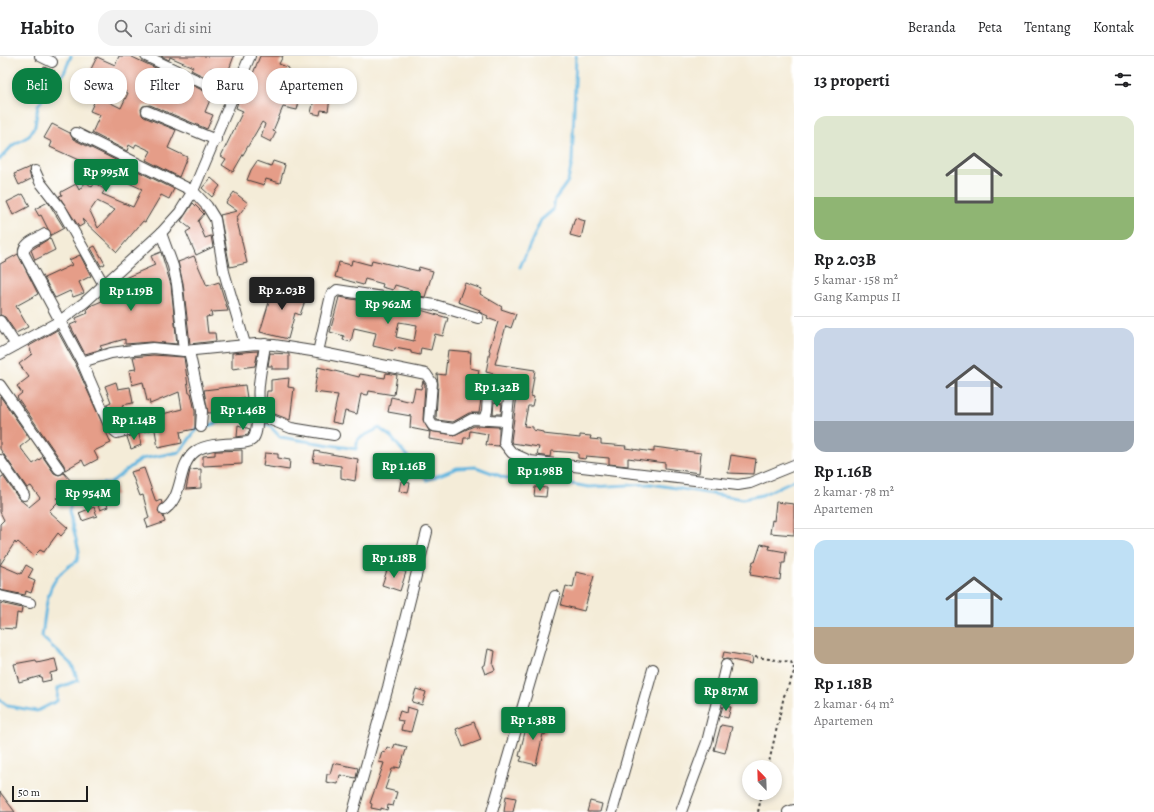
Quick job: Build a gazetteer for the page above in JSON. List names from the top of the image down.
{
  "scale_bar": "50 m",
  "north": "top left",
  "page": {
    "header": "Habito",
    "search": "Cari di sini",
    "nav": [
      "Beranda",
      "Peta",
      "Tentang",
      "Kontak"
    ],
    "heading": "13 properti",
    "chip": [
      "Beli",
      "Sewa",
      "Filter",
      "Baru",
      "Apartemen"
    ],
    "list": [
      {
        "name": "Rp 2.03B",
        "note": "5 kamar · 158 m² · Gang Kampus II"
      },
      {
        "name": "Rp 1.16B",
        "note": "2 kamar · 78 m² · Apartemen"
      },
      {
        "name": "Rp 1.18B",
        "note": "2 kamar · 64 m² · Apartemen"
      }
    ],
    "price": [
      "Rp 995M",
      "Rp 2.03B",
      "Rp 1.19B",
      "Rp 962M",
      "Rp 1.32B",
      "Rp 1.46B",
      "Rp 1.14B",
      "Rp 1.16B",
      "Rp 1.98B",
      "Rp 954M",
      "Rp 1.18B",
      "Rp 817M",
      "Rp 1.38B"
    ],
    "scale": "50 m"
  }
}
